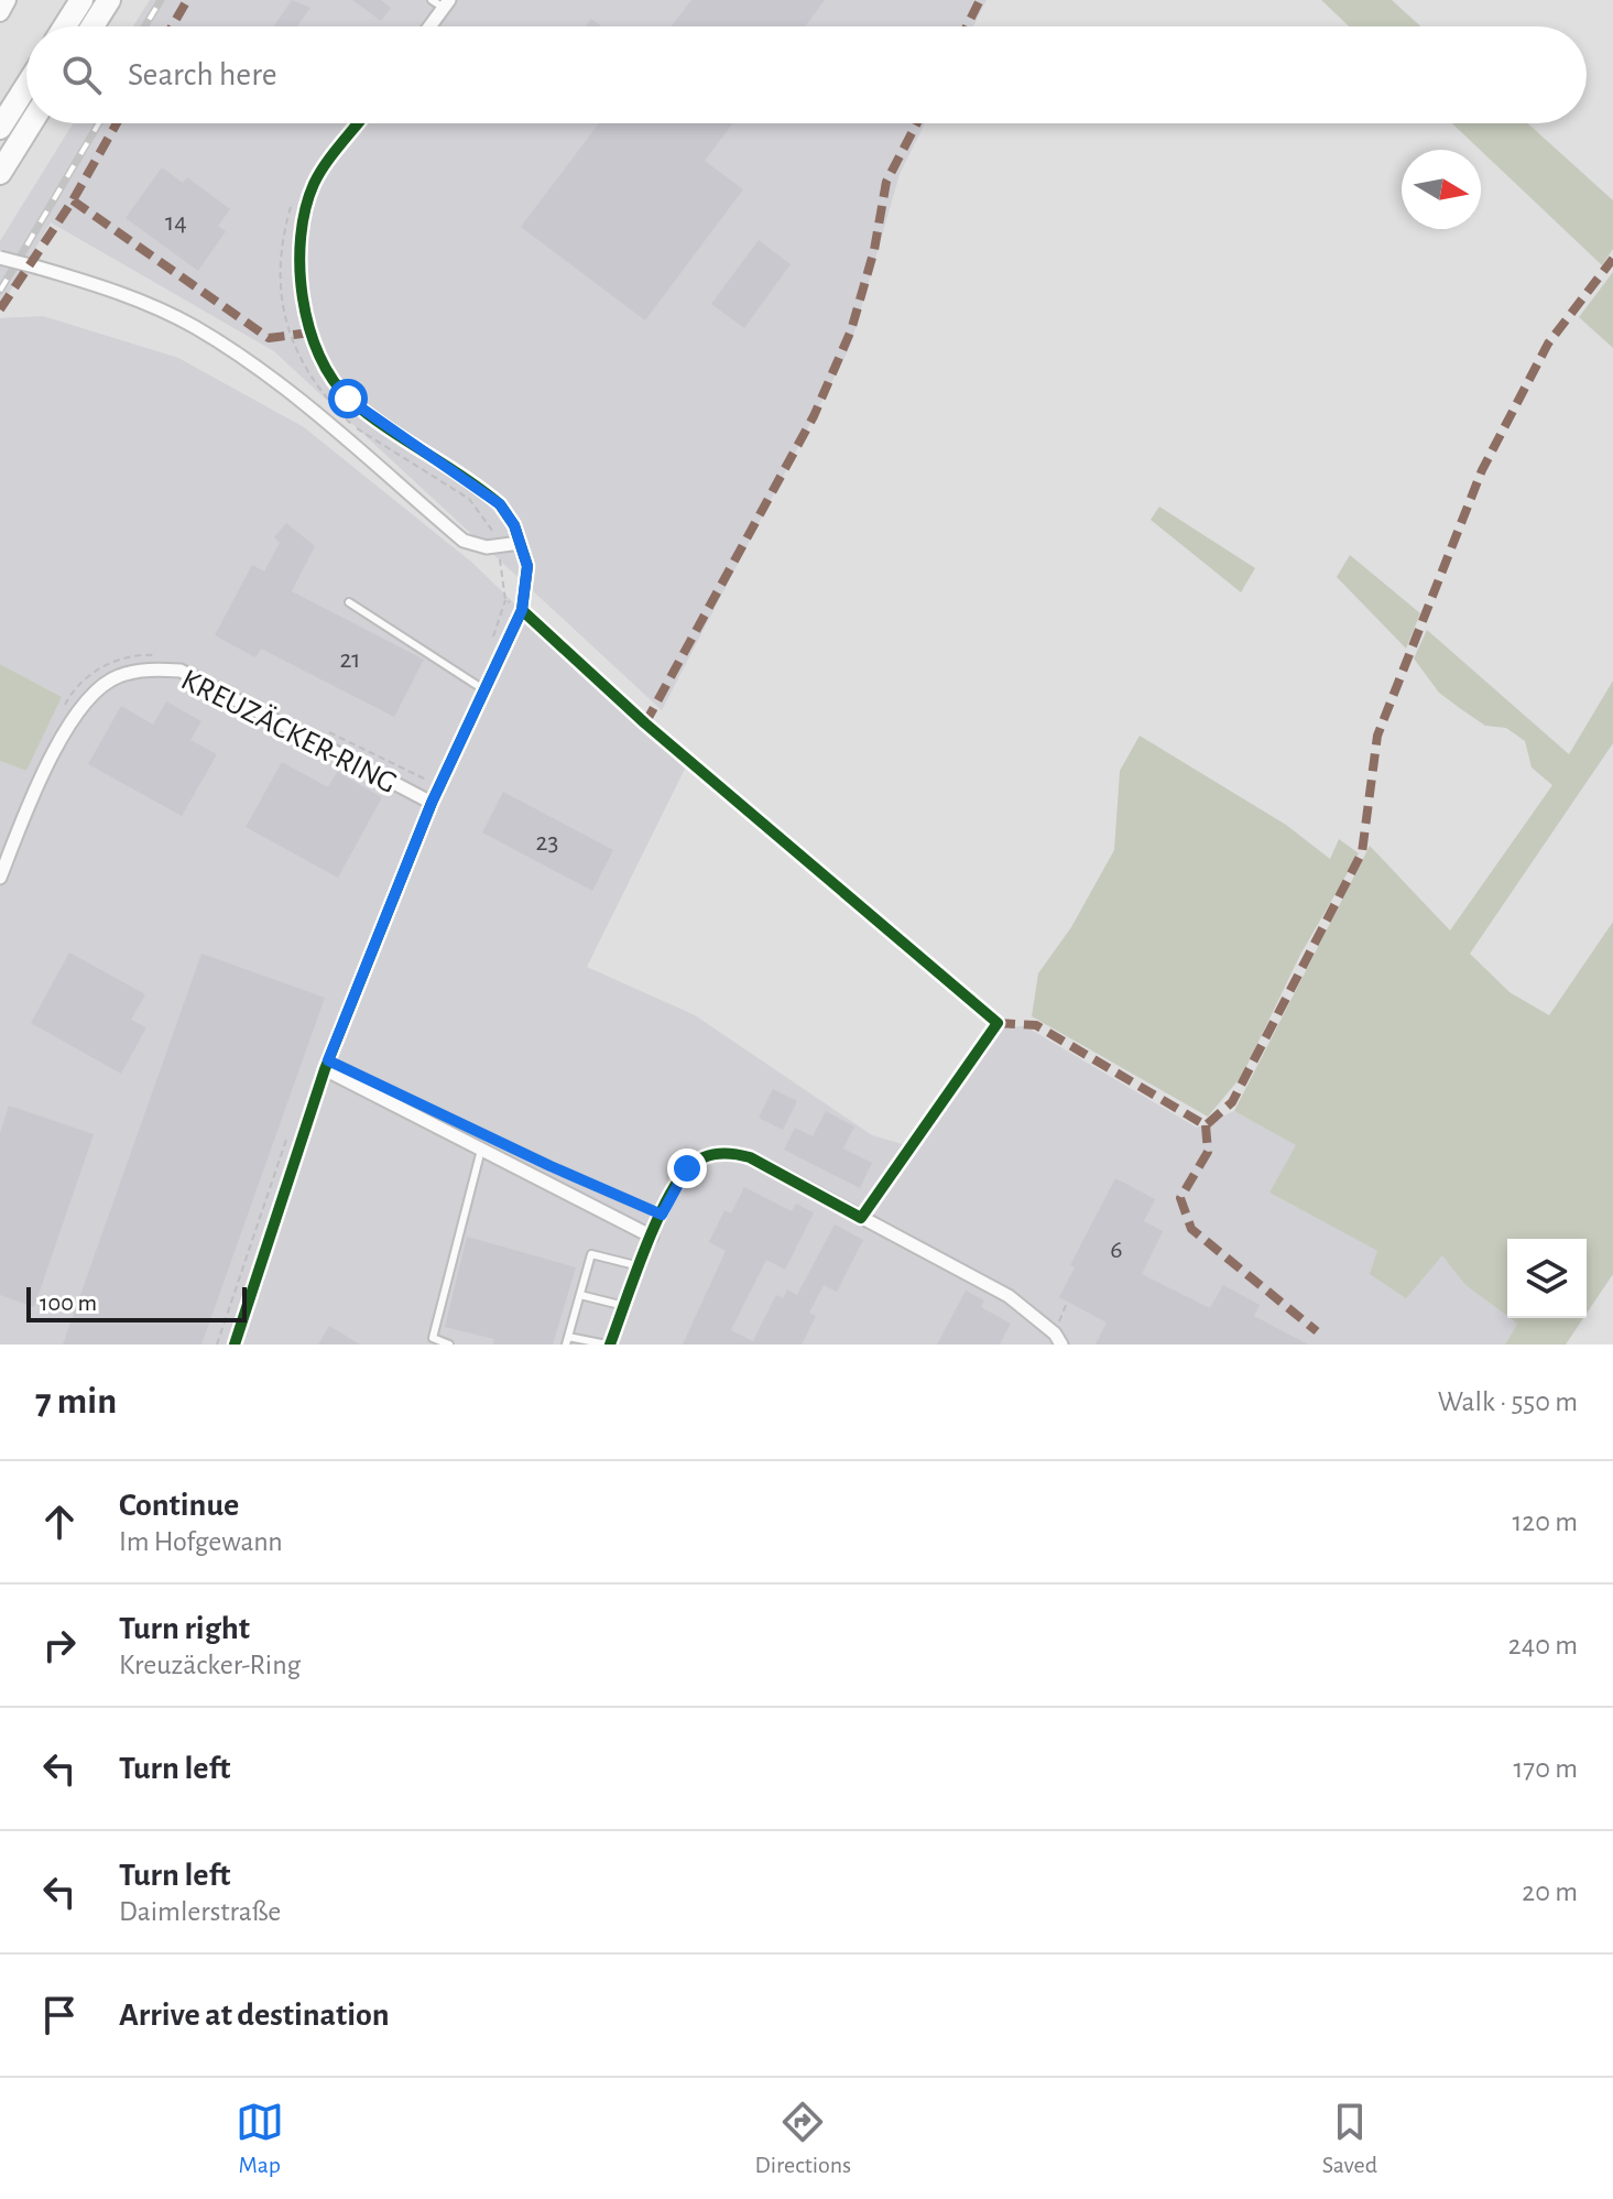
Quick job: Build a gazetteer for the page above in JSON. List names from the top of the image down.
{
  "streets": {
    "street": ["KREUZÄCKER-RING"]
  },
  "house_numbers": [
    "14",
    "21",
    "23",
    "6"
  ],
  "scale_bar": "100 m",
  "north": "right",
  "page": {
    "search": "Search here",
    "scale": "100 m",
    "heading": ["7 min", "Walk · 550 m"],
    "list": [
      ["Continue", "Im Hofgewann", "120 m"],
      ["Turn right", "Kreuzäcker-Ring", "240 m"],
      ["Turn left", "170 m"],
      ["Turn left", "Daimlerstraße", "20 m"],
      "Arrive at destination"
    ],
    "nav": ["Map", "Directions", "Saved"]
  }
}
